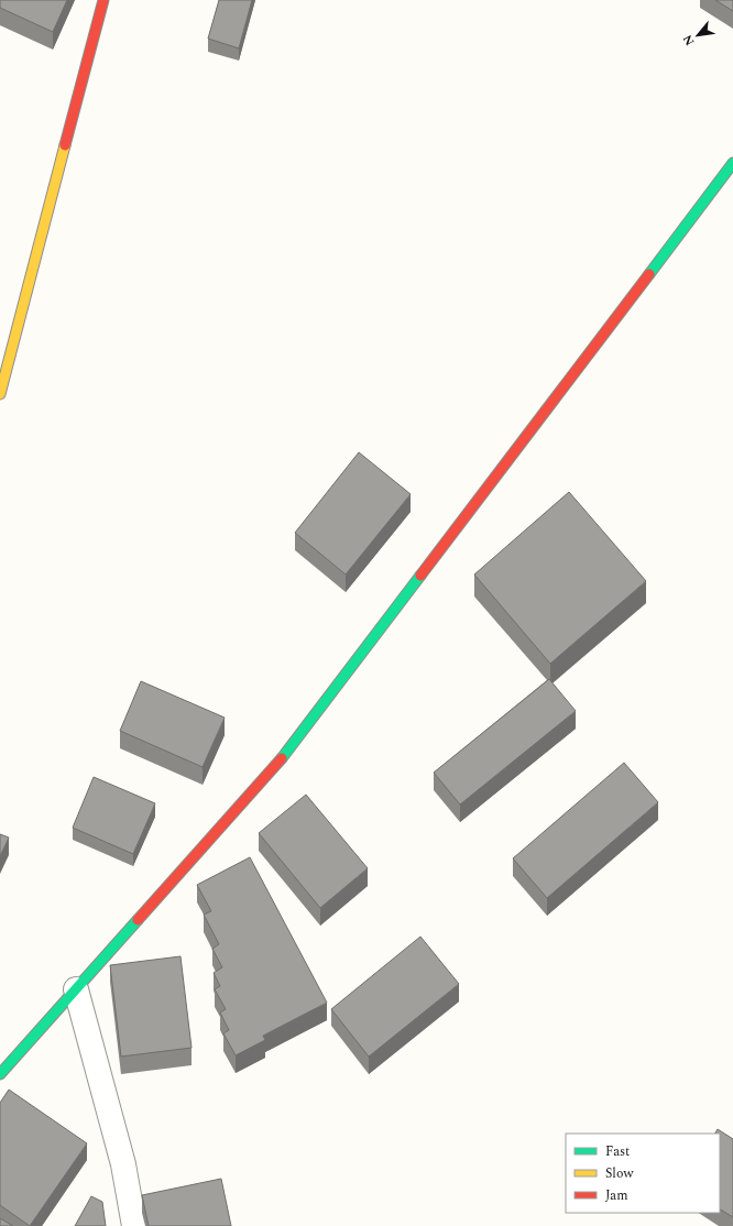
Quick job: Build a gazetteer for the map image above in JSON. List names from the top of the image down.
{
  "legend": ["Fast", "Slow", "Jam"],
  "north": "bottom left"
}
